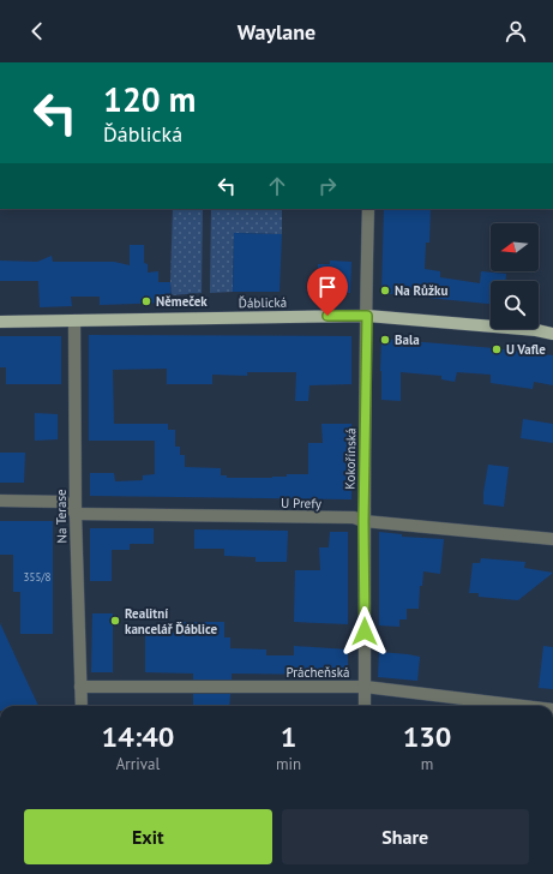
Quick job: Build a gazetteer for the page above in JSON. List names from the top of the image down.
{
  "streets": {
    "main road": ["Ďáblická"],
    "street": [
      "Kokořínská",
      "U Prefy",
      "Na Terase",
      "Prácheňská"
    ]
  },
  "crossings": [
    ["Ďáblická", "Kokořínská"],
    ["Ďáblická", "Na Terase"],
    ["Kokořínská", "U Prefy"],
    ["Kokořínská", "Prácheňská"],
    ["U Prefy", "Na Terase"],
    ["Na Terase", "Prácheňská"]
  ],
  "places": [
    "Na Růžku",
    "Němeček",
    "Bala",
    "U Vafle",
    "Realitní kancelář Ďáblice"
  ],
  "house_numbers": ["355/8"],
  "north": "left",
  "page": {
    "header": "Waylane",
    "turn": ["120 m", "Ďáblická"],
    "eta": [
      "14:40",
      "Arrival",
      "1",
      "min",
      "130",
      "m"
    ],
    "buttons": ["Exit", "Share"]
  }
}
